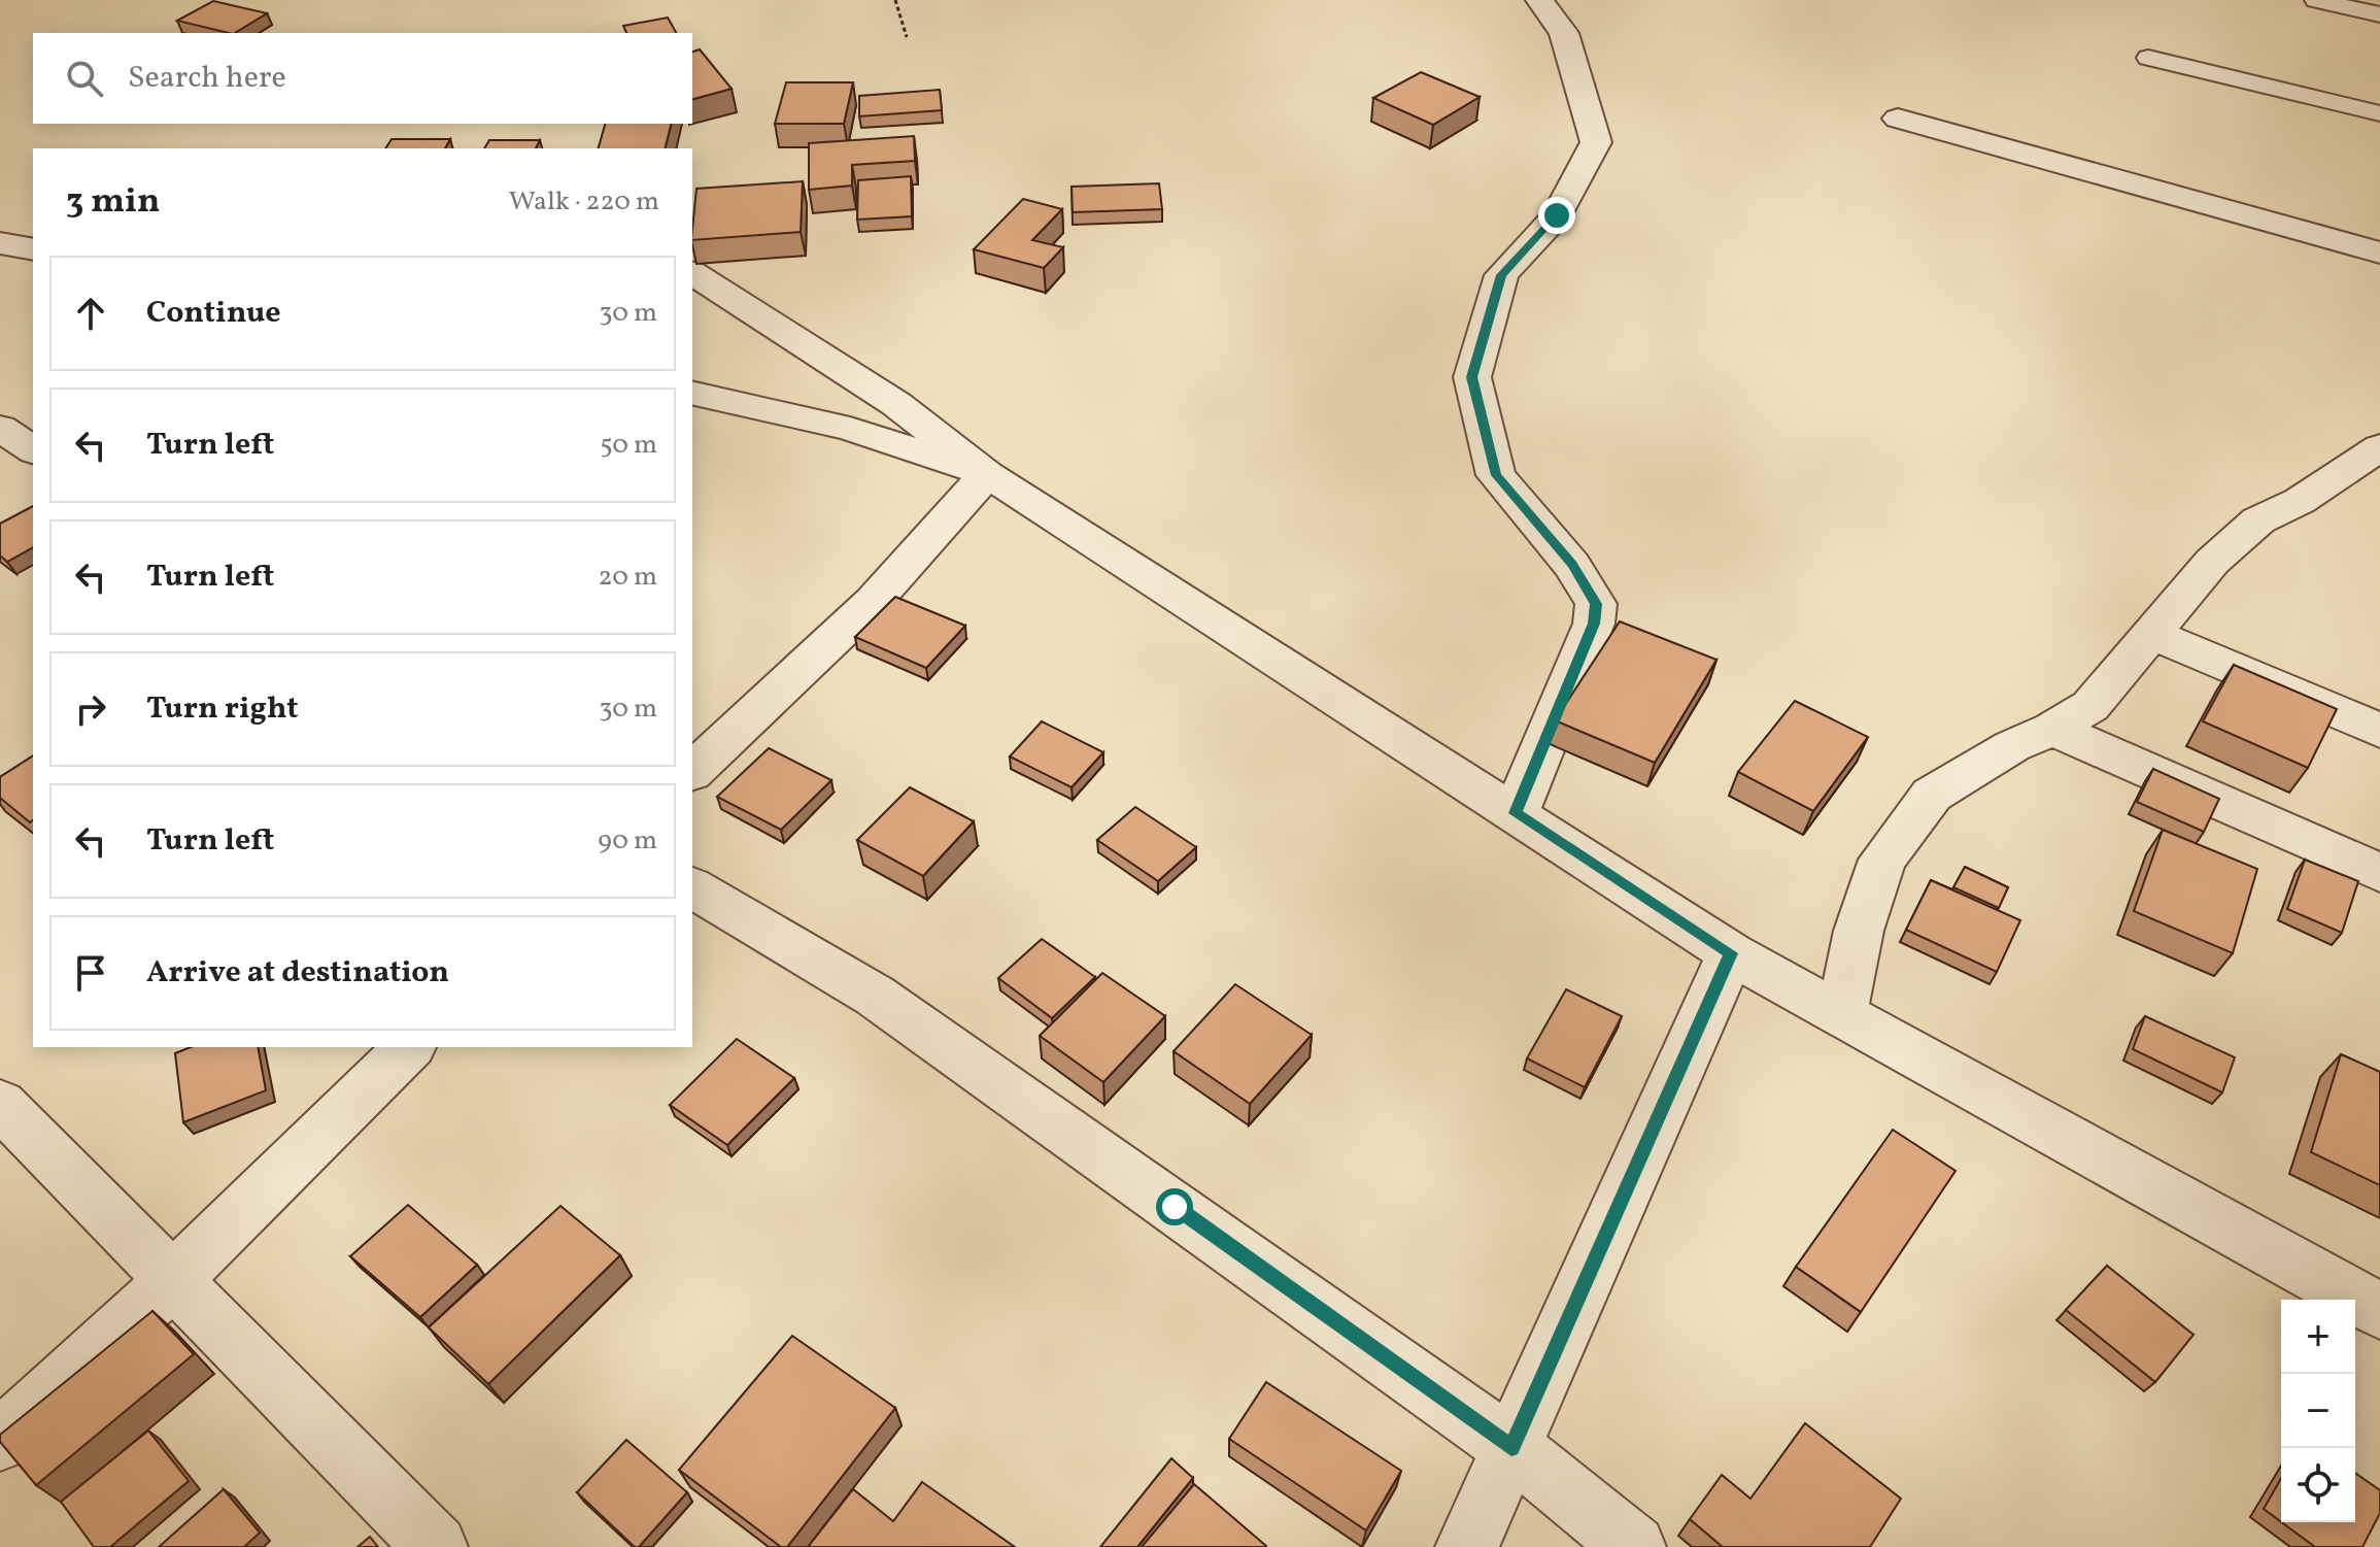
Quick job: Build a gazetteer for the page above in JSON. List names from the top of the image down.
{
  "page": {
    "search": "Search here",
    "heading": ["3 min", "Walk · 220 m"],
    "list": [
      ["Continue", "30 m"],
      ["Turn left", "50 m"],
      ["Turn left", "20 m"],
      ["Turn right", "30 m"],
      ["Turn left", "90 m"],
      "Arrive at destination"
    ],
    "map_buttons": ["+", "−"]
  }
}
